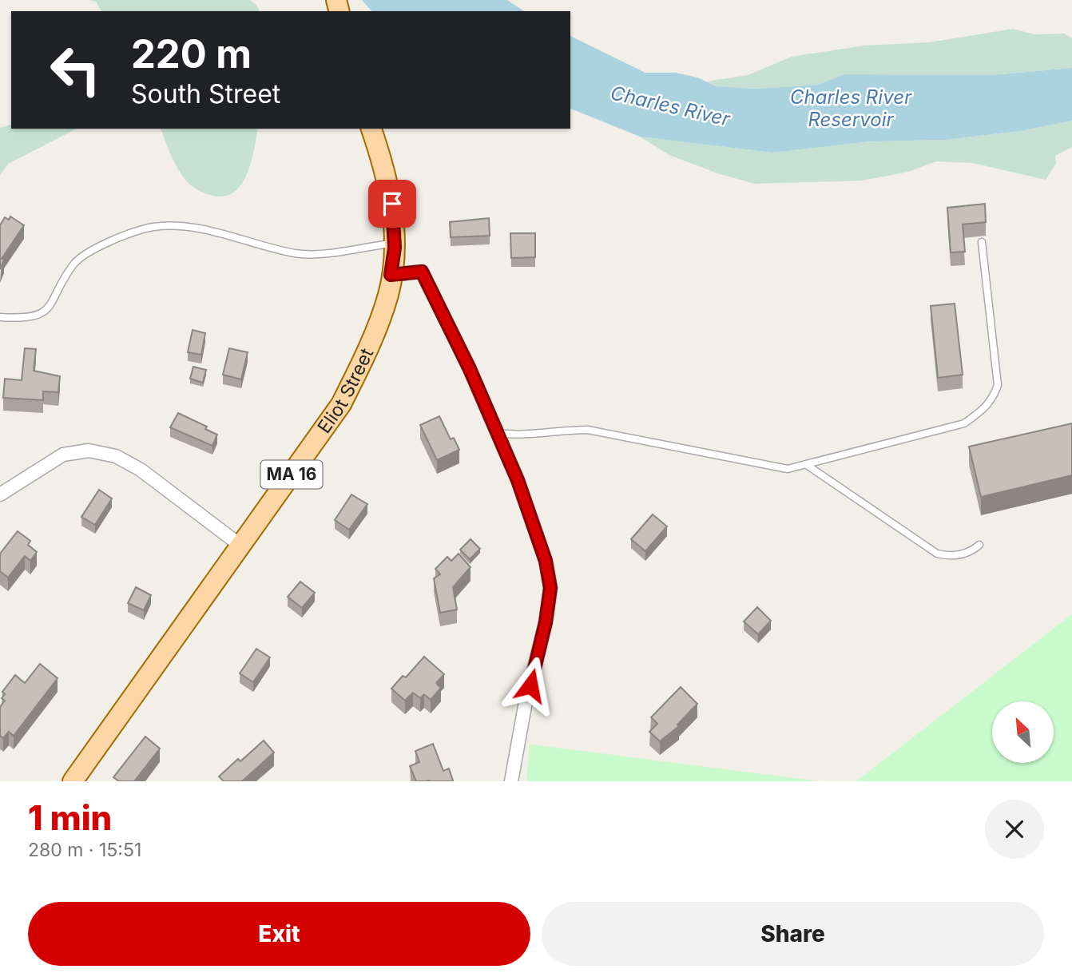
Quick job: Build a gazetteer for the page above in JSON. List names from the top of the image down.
{
  "streets": {
    "main road": ["Eliot Street", "MA 16"]
  },
  "water": ["Charles River Reservoir", "Charles River"],
  "north": "top left",
  "page": {
    "turn": ["220 m", "South Street"],
    "heading": ["1 min", "280 m · 15:51"],
    "buttons": ["Exit", "Share"]
  }
}
